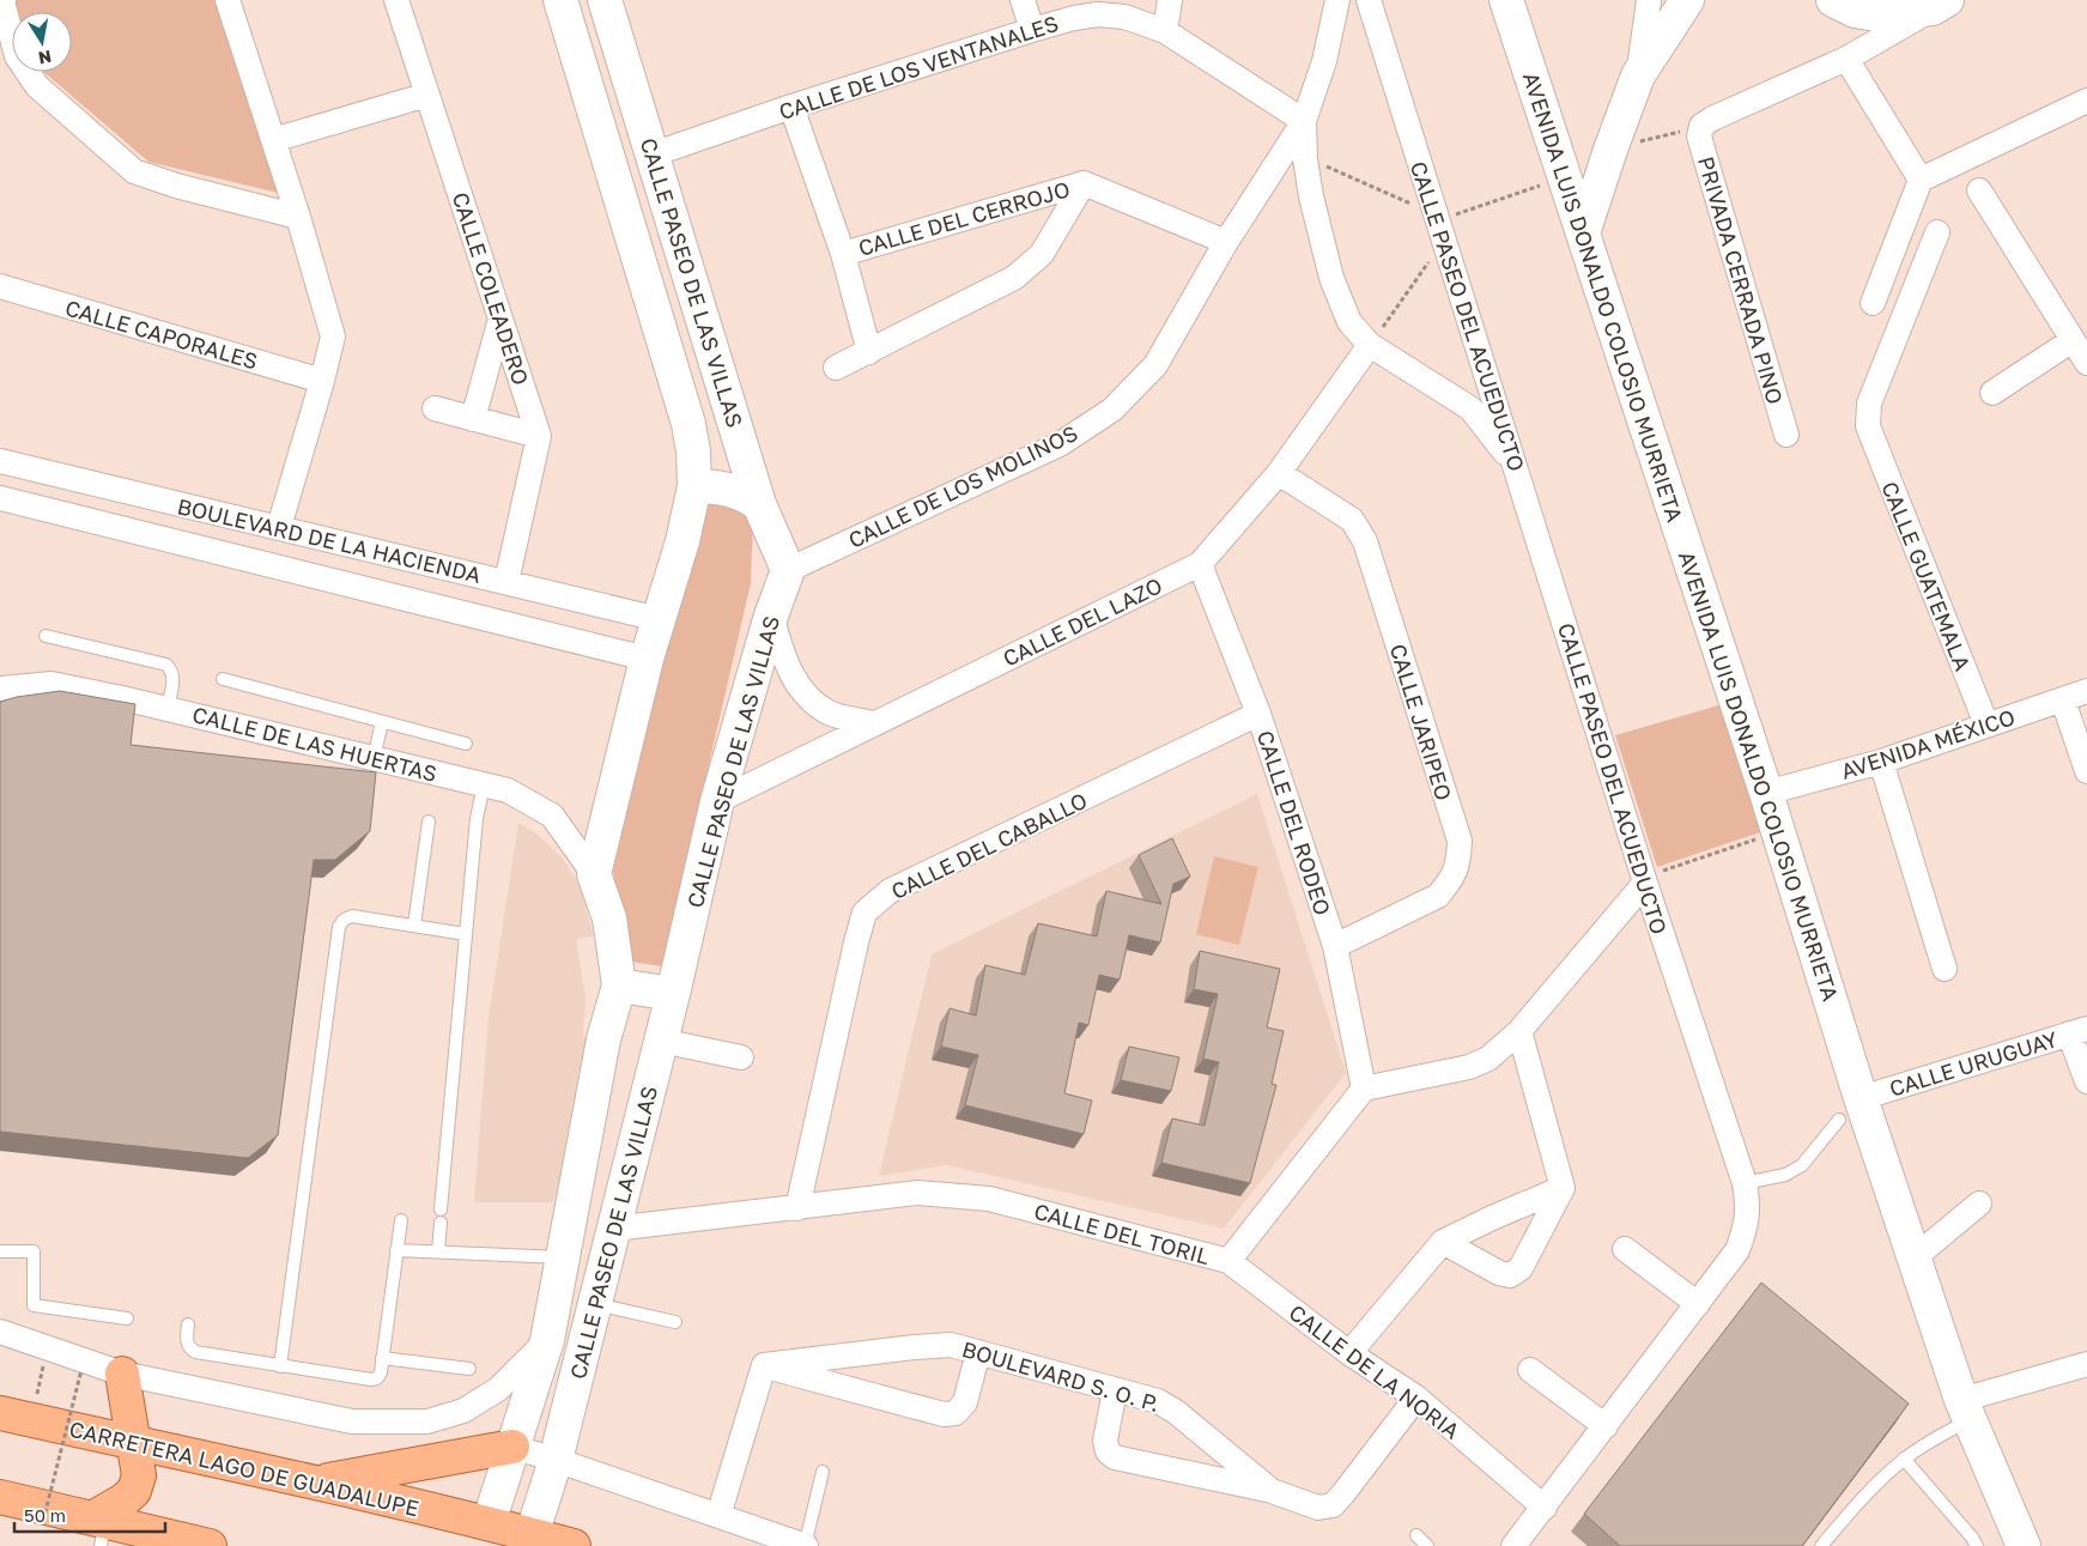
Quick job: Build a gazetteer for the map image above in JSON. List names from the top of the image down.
{
  "streets": {
    "main road": ["CARRETERA LAGO DE GUADALUPE"],
    "street": [
      "CALLE DE LOS VENTANALES",
      "CALLE DEL CERROJO",
      "PRIVADA CERRADA PINO",
      "CALLE PASEO DE LAS VILLAS",
      "CALLE COLEADERO",
      "AVENIDA LUIS DONALDO COLOSIO MURRIETA",
      "CALLE PASEO DEL ACUEDUCTO",
      "CALLE CAPORALES",
      "CALLE DE LOS MOLINOS",
      "BOULEVARD DE LA HACIENDA",
      "CALLE GUATEMALA",
      "CALLE DEL LAZO",
      "CALLE JARIPEO",
      "CALLE DE LAS HUERTAS",
      "AVENIDA MÉXICO",
      "CALLE DEL RODEO",
      "CALLE DEL CABALLO",
      "CALLE URUGUAY",
      "CALLE DEL TORIL",
      "CALLE DE LA NORIA",
      "BOULEVARD S. O. P."
    ]
  },
  "crossings": [
    ["CALLE DE LOS VENTANALES", "CALLE DEL CERROJO"],
    ["CALLE DE LOS VENTANALES", "CALLE PASEO DE LAS VILLAS"],
    ["CALLE DE LOS VENTANALES", "CALLE DE LOS MOLINOS"],
    ["CALLE DEL CERROJO", "CALLE DE LOS MOLINOS"],
    ["CALLE PASEO DE LAS VILLAS", "CALLE DE LOS MOLINOS"],
    ["CALLE PASEO DE LAS VILLAS", "CALLE DEL LAZO"],
    ["CALLE PASEO DE LAS VILLAS", "CALLE DE LAS HUERTAS"],
    ["CALLE PASEO DE LAS VILLAS", "CALLE DEL TORIL"],
    ["CALLE PASEO DE LAS VILLAS", "CARRETERA LAGO DE GUADALUPE"],
    ["AVENIDA LUIS DONALDO COLOSIO MURRIETA", "AVENIDA MÉXICO"],
    ["AVENIDA LUIS DONALDO COLOSIO MURRIETA", "CALLE URUGUAY"],
    ["CALLE PASEO DEL ACUEDUCTO", "CALLE DE LOS MOLINOS"],
    ["CALLE PASEO DEL ACUEDUCTO", "CALLE DE LA NORIA"],
    ["CALLE DE LOS MOLINOS", "CALLE DEL LAZO"],
    ["CALLE GUATEMALA", "AVENIDA MÉXICO"],
    ["CALLE DEL LAZO", "CALLE JARIPEO"],
    ["CALLE DEL LAZO", "CALLE DEL RODEO"],
    ["CALLE JARIPEO", "CALLE DEL RODEO"],
    ["CALLE DEL RODEO", "CALLE DEL CABALLO"],
    ["CALLE DEL RODEO", "CALLE DEL TORIL"],
    ["CALLE DEL CABALLO", "CALLE DEL TORIL"],
    ["CALLE DEL TORIL", "CALLE DE LA NORIA"],
    ["CALLE DE LA NORIA", "BOULEVARD S. O. P."]
  ],
  "scale_bar": "50 m",
  "north": "bottom"
}
